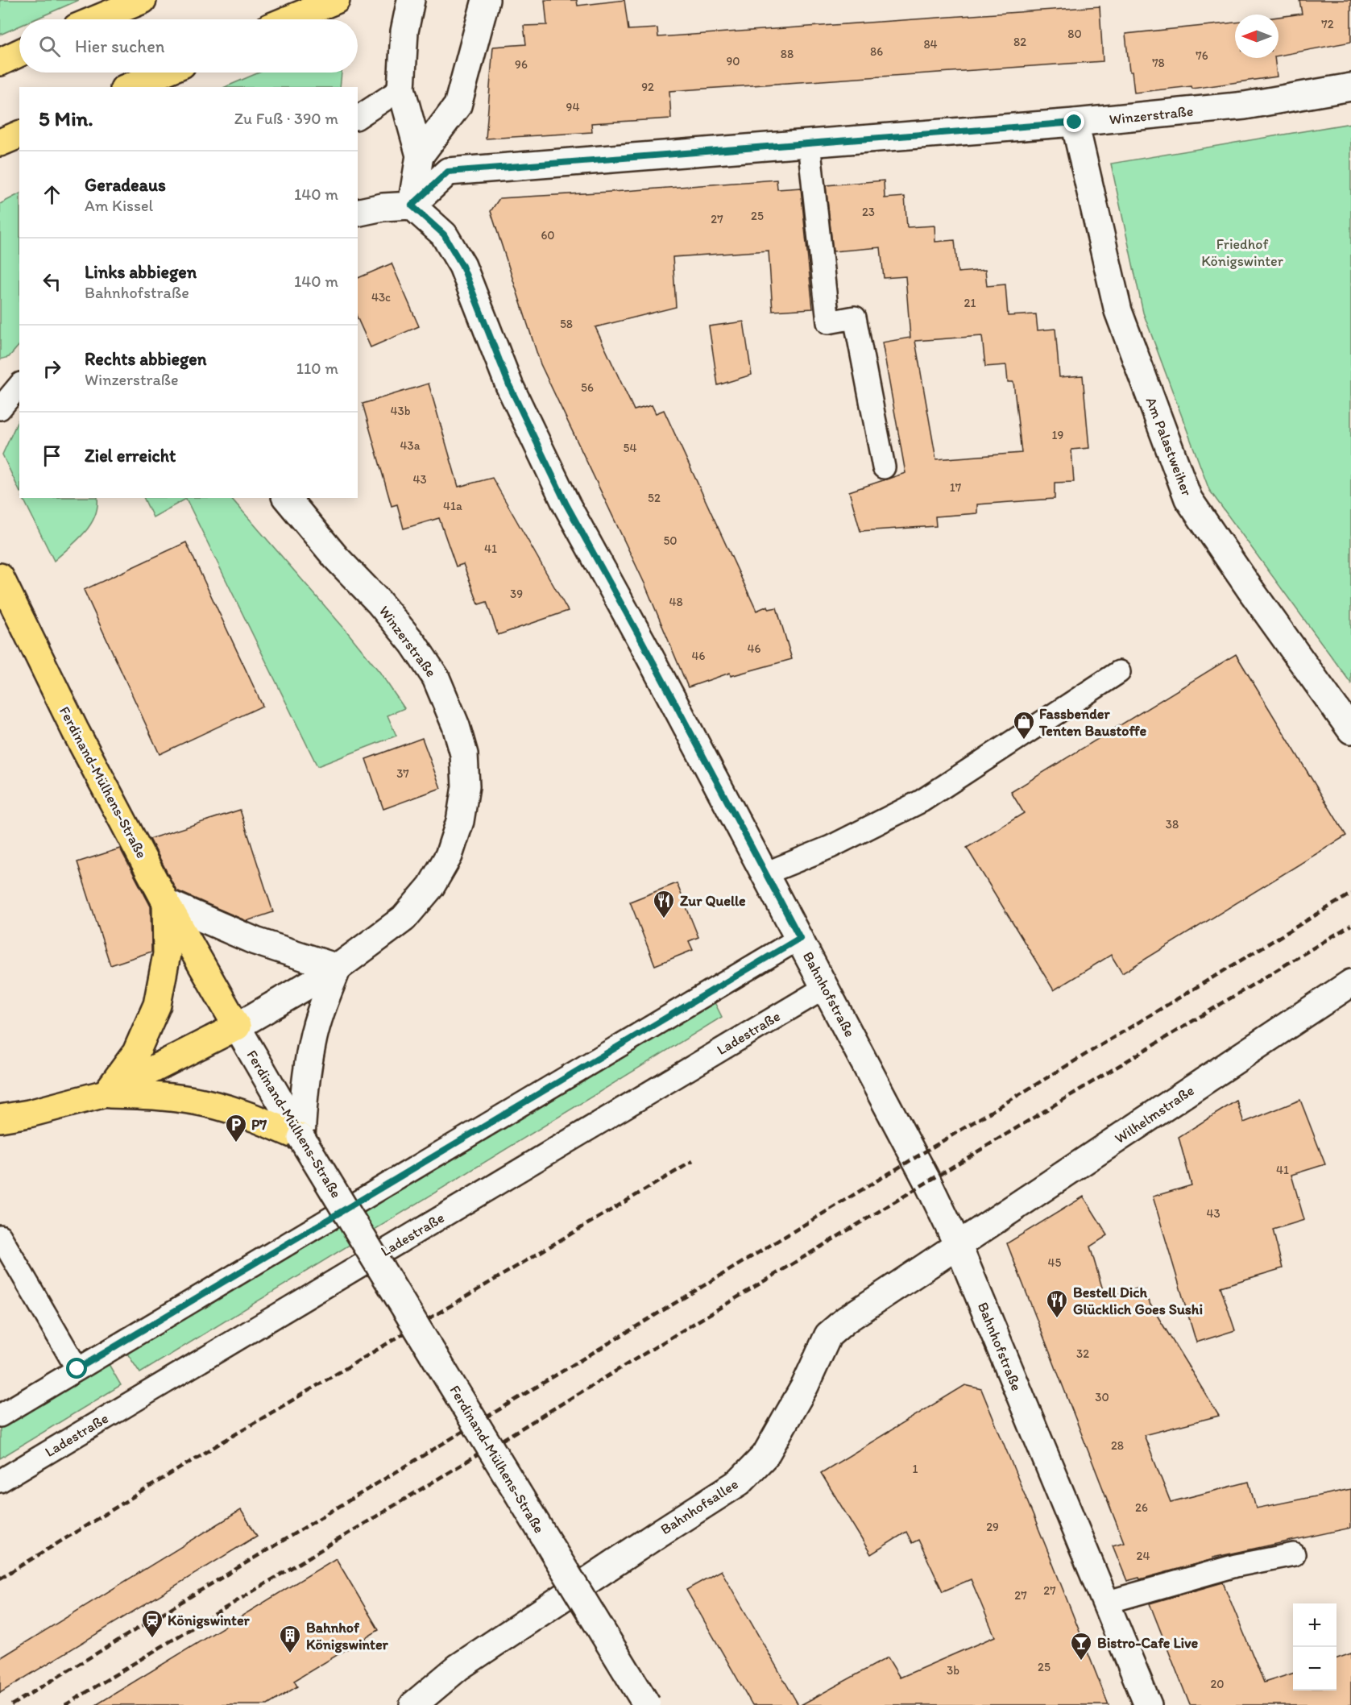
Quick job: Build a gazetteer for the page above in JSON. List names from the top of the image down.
{
  "streets": {
    "main road": ["Ferdinand-Mülhens-Straße"],
    "street": [
      "Winzerstraße",
      "Am Palastweiher",
      "Bahnhofstraße",
      "Wilhelmstraße",
      "Bahnhofsallee"
    ],
    "lane": ["Ladestraße"]
  },
  "crossings": [
    ["Winzerstraße", "Am Palastweiher"],
    ["Winzerstraße", "Ferdinand-Mülhens-Straße"],
    ["Winzerstraße", "Bahnhofstraße"],
    ["Bahnhofstraße", "Ladestraße"],
    ["Bahnhofstraße", "Wilhelmstraße"],
    ["Bahnhofstraße", "Bahnhofsallee"],
    ["Wilhelmstraße", "Bahnhofsallee"]
  ],
  "parks": ["Friedhof Königswinter"],
  "places": {
    "shop": ["Fassbender Tenten Baustoffe"],
    "restaurant": ["Zur Quelle", "Bestell Dich Glücklich Goes Sushi"],
    "parking": ["P7"],
    "station": ["Königswinter"],
    "building": ["Bahnhof Königswinter"],
    "bar": ["Bistro-Cafe Live"]
  },
  "house_numbers": [
    "72",
    "80",
    "82",
    "84",
    "86",
    "88",
    "76",
    "90",
    "78",
    "96",
    "92",
    "94",
    "23",
    "25",
    "27",
    "60",
    "43c",
    "21",
    "58",
    "56",
    "43b",
    "19",
    "43a",
    "54",
    "43",
    "17",
    "52",
    "41a",
    "50",
    "41",
    "39",
    "48",
    "46",
    "46",
    "37",
    "38",
    "41",
    "43",
    "45",
    "32",
    "30",
    "28",
    "1",
    "26",
    "29",
    "24",
    "27",
    "27",
    "25",
    "3b",
    "20"
  ],
  "north": "left",
  "page": {
    "search": "Hier suchen",
    "heading": ["5 Min.", "Zu Fuß · 390 m"],
    "list": [
      ["Geradeaus", "Am Kissel", "140 m"],
      ["Links abbiegen", "Bahnhofstraße", "140 m"],
      ["Rechts abbiegen", "Winzerstraße", "110 m"],
      "Ziel erreicht"
    ],
    "map_buttons": ["+", "−"]
  }
}
